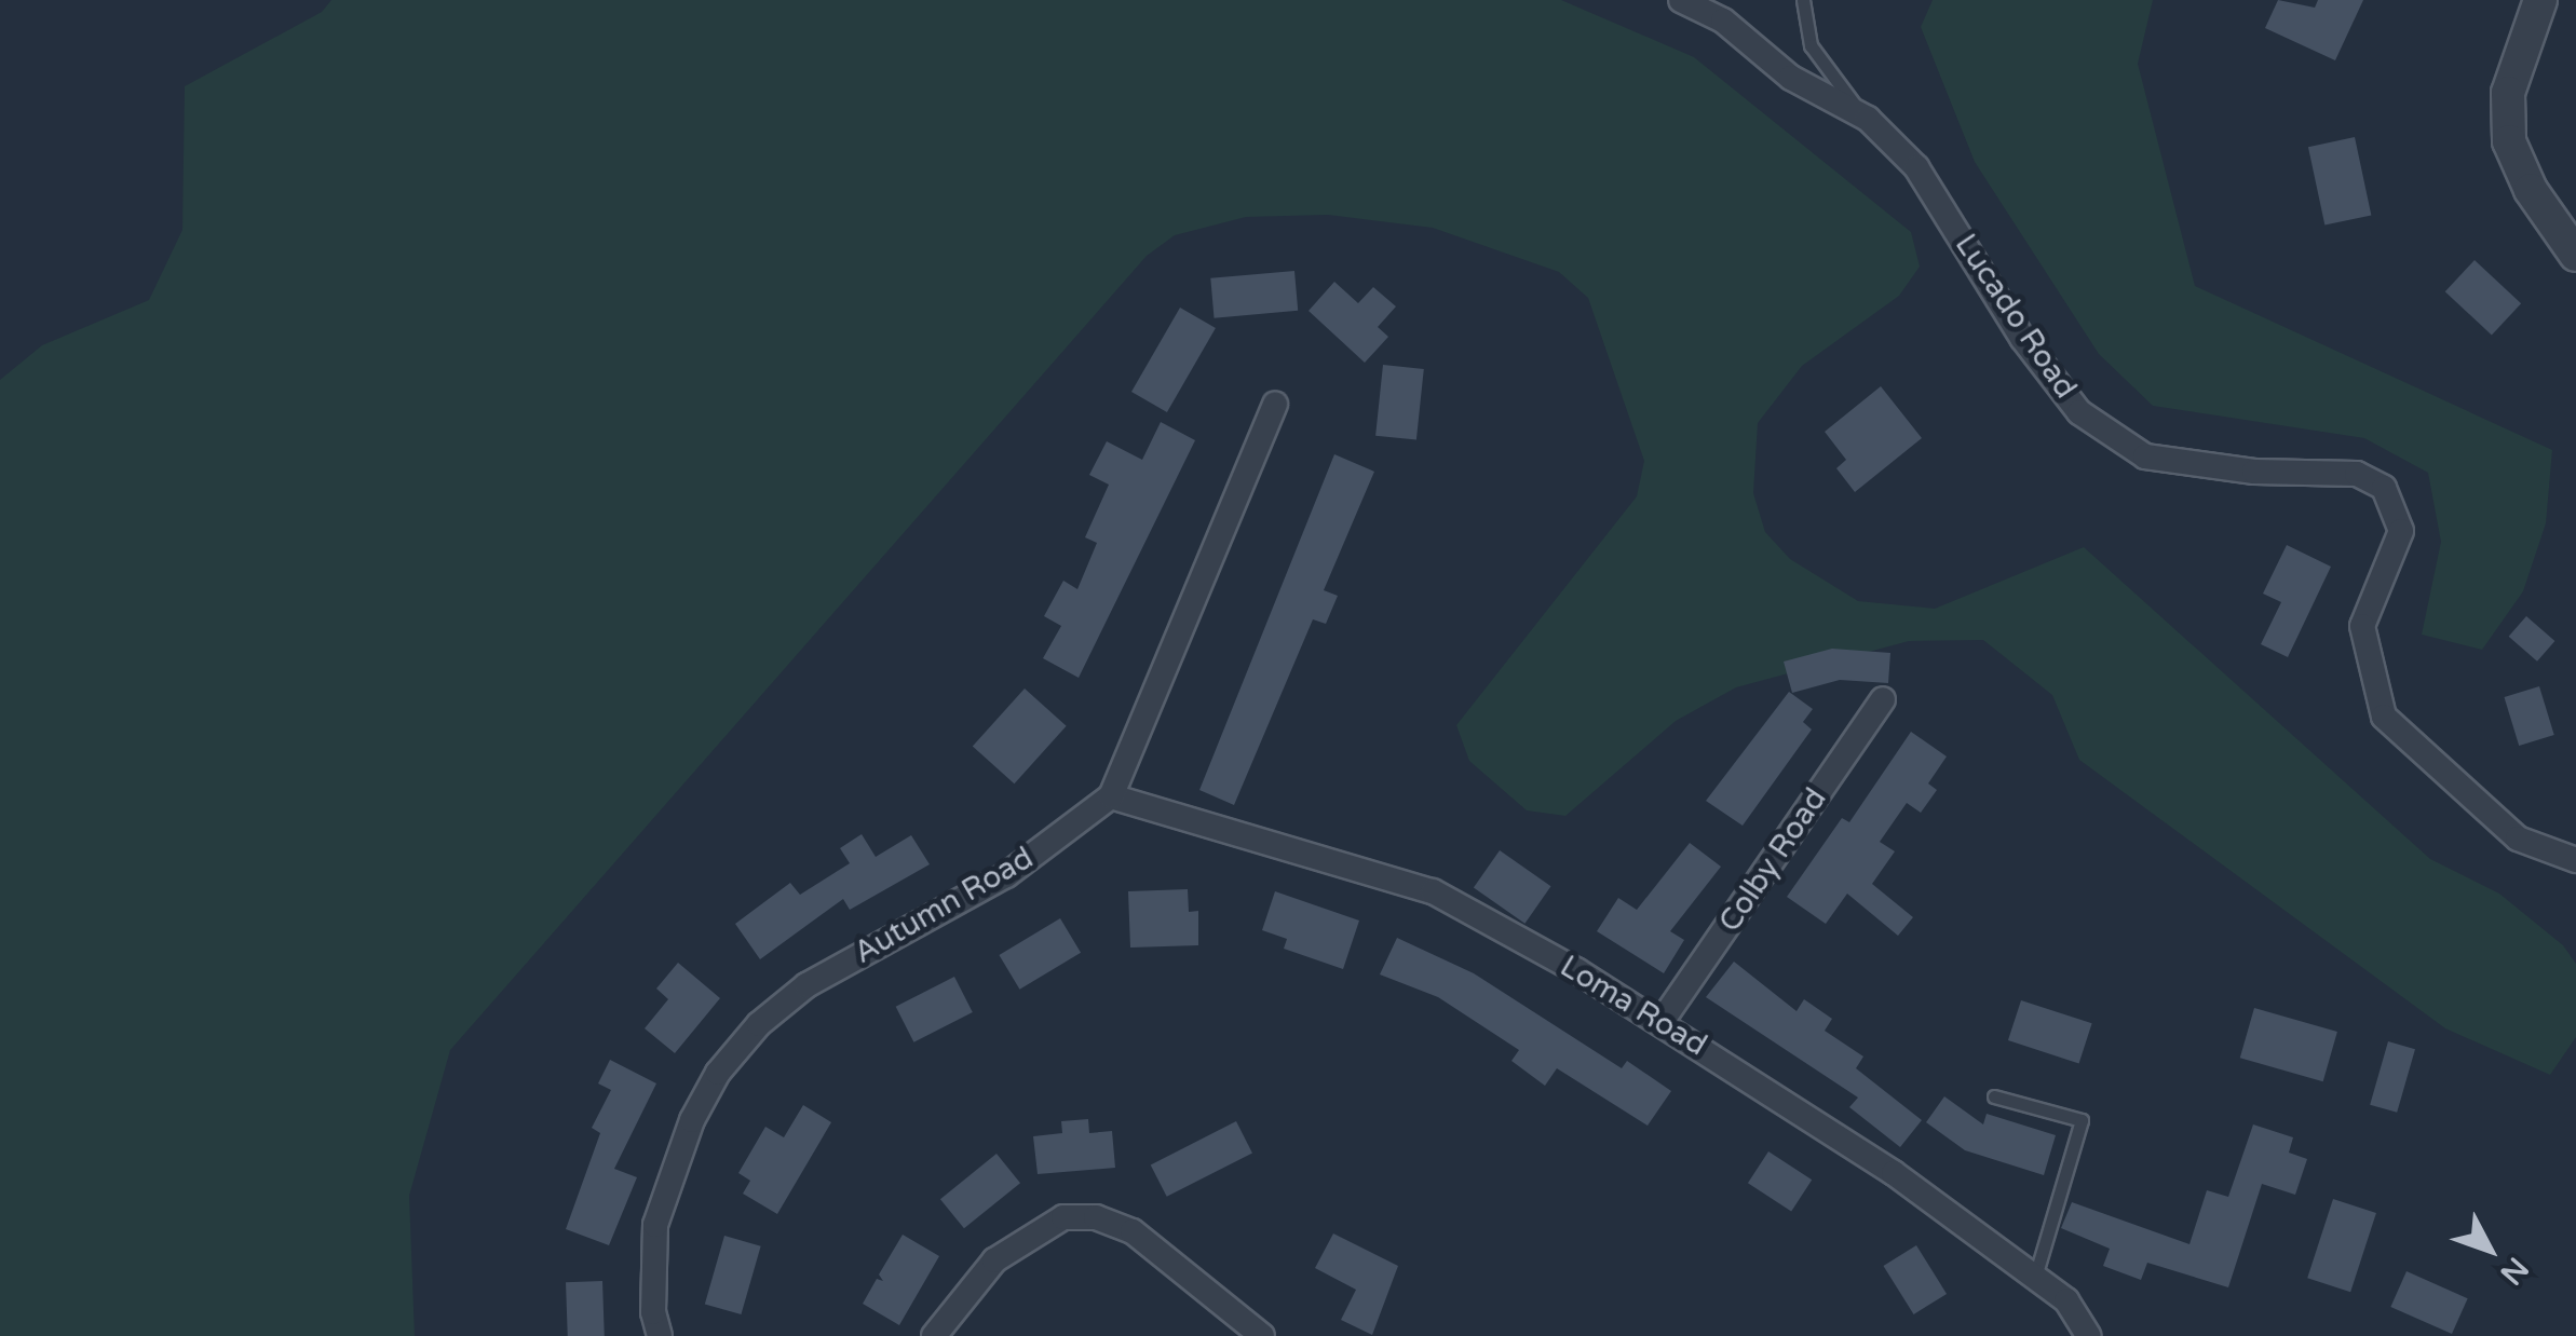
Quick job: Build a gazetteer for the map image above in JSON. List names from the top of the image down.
{
  "streets": {
    "street": [
      "Lucado Road",
      "Colby Road",
      "Autumn Road",
      "Loma Road"
    ]
  },
  "crossings": [
    ["Colby Road", "Loma Road"],
    ["Autumn Road", "Loma Road"]
  ],
  "north": "bottom right"
}
